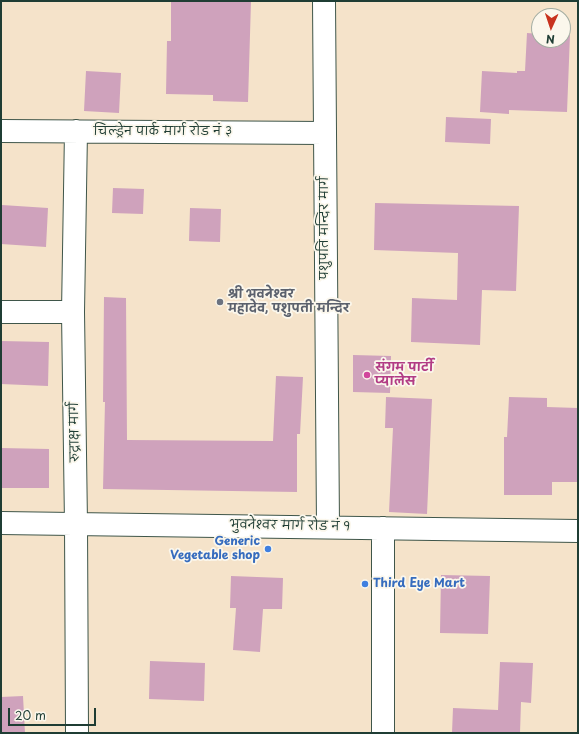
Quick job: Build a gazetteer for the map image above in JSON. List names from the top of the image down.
{
  "streets": {
    "street": [
      "चिल्ड्रेन पार्क मार्ग रोड नं ३",
      "पशुपति मन्दिर मार्ग",
      "रुद्राक्ष मार्ग",
      "भुवनेश्वर मार्ग रोड नं १"
    ]
  },
  "crossings": [
    ["चिल्ड्रेन पार्क मार्ग रोड नं ३", "पशुपति मन्दिर मार्ग"],
    ["चिल्ड्रेन पार्क मार्ग रोड नं ३", "रुद्राक्ष मार्ग"],
    ["पशुपति मन्दिर मार्ग", "भुवनेश्वर मार्ग रोड नं १"],
    ["रुद्राक्ष मार्ग", "भुवनेश्वर मार्ग रोड नं १"]
  ],
  "places": [
    "श्री भुवनेश्वर महादेव, पशुपती मन्दिर",
    "संगम पार्टी प्यालेस",
    "Generic Vegetable shop",
    "Third Eye Mart"
  ],
  "scale_bar": "20 m",
  "north": "bottom"
}
